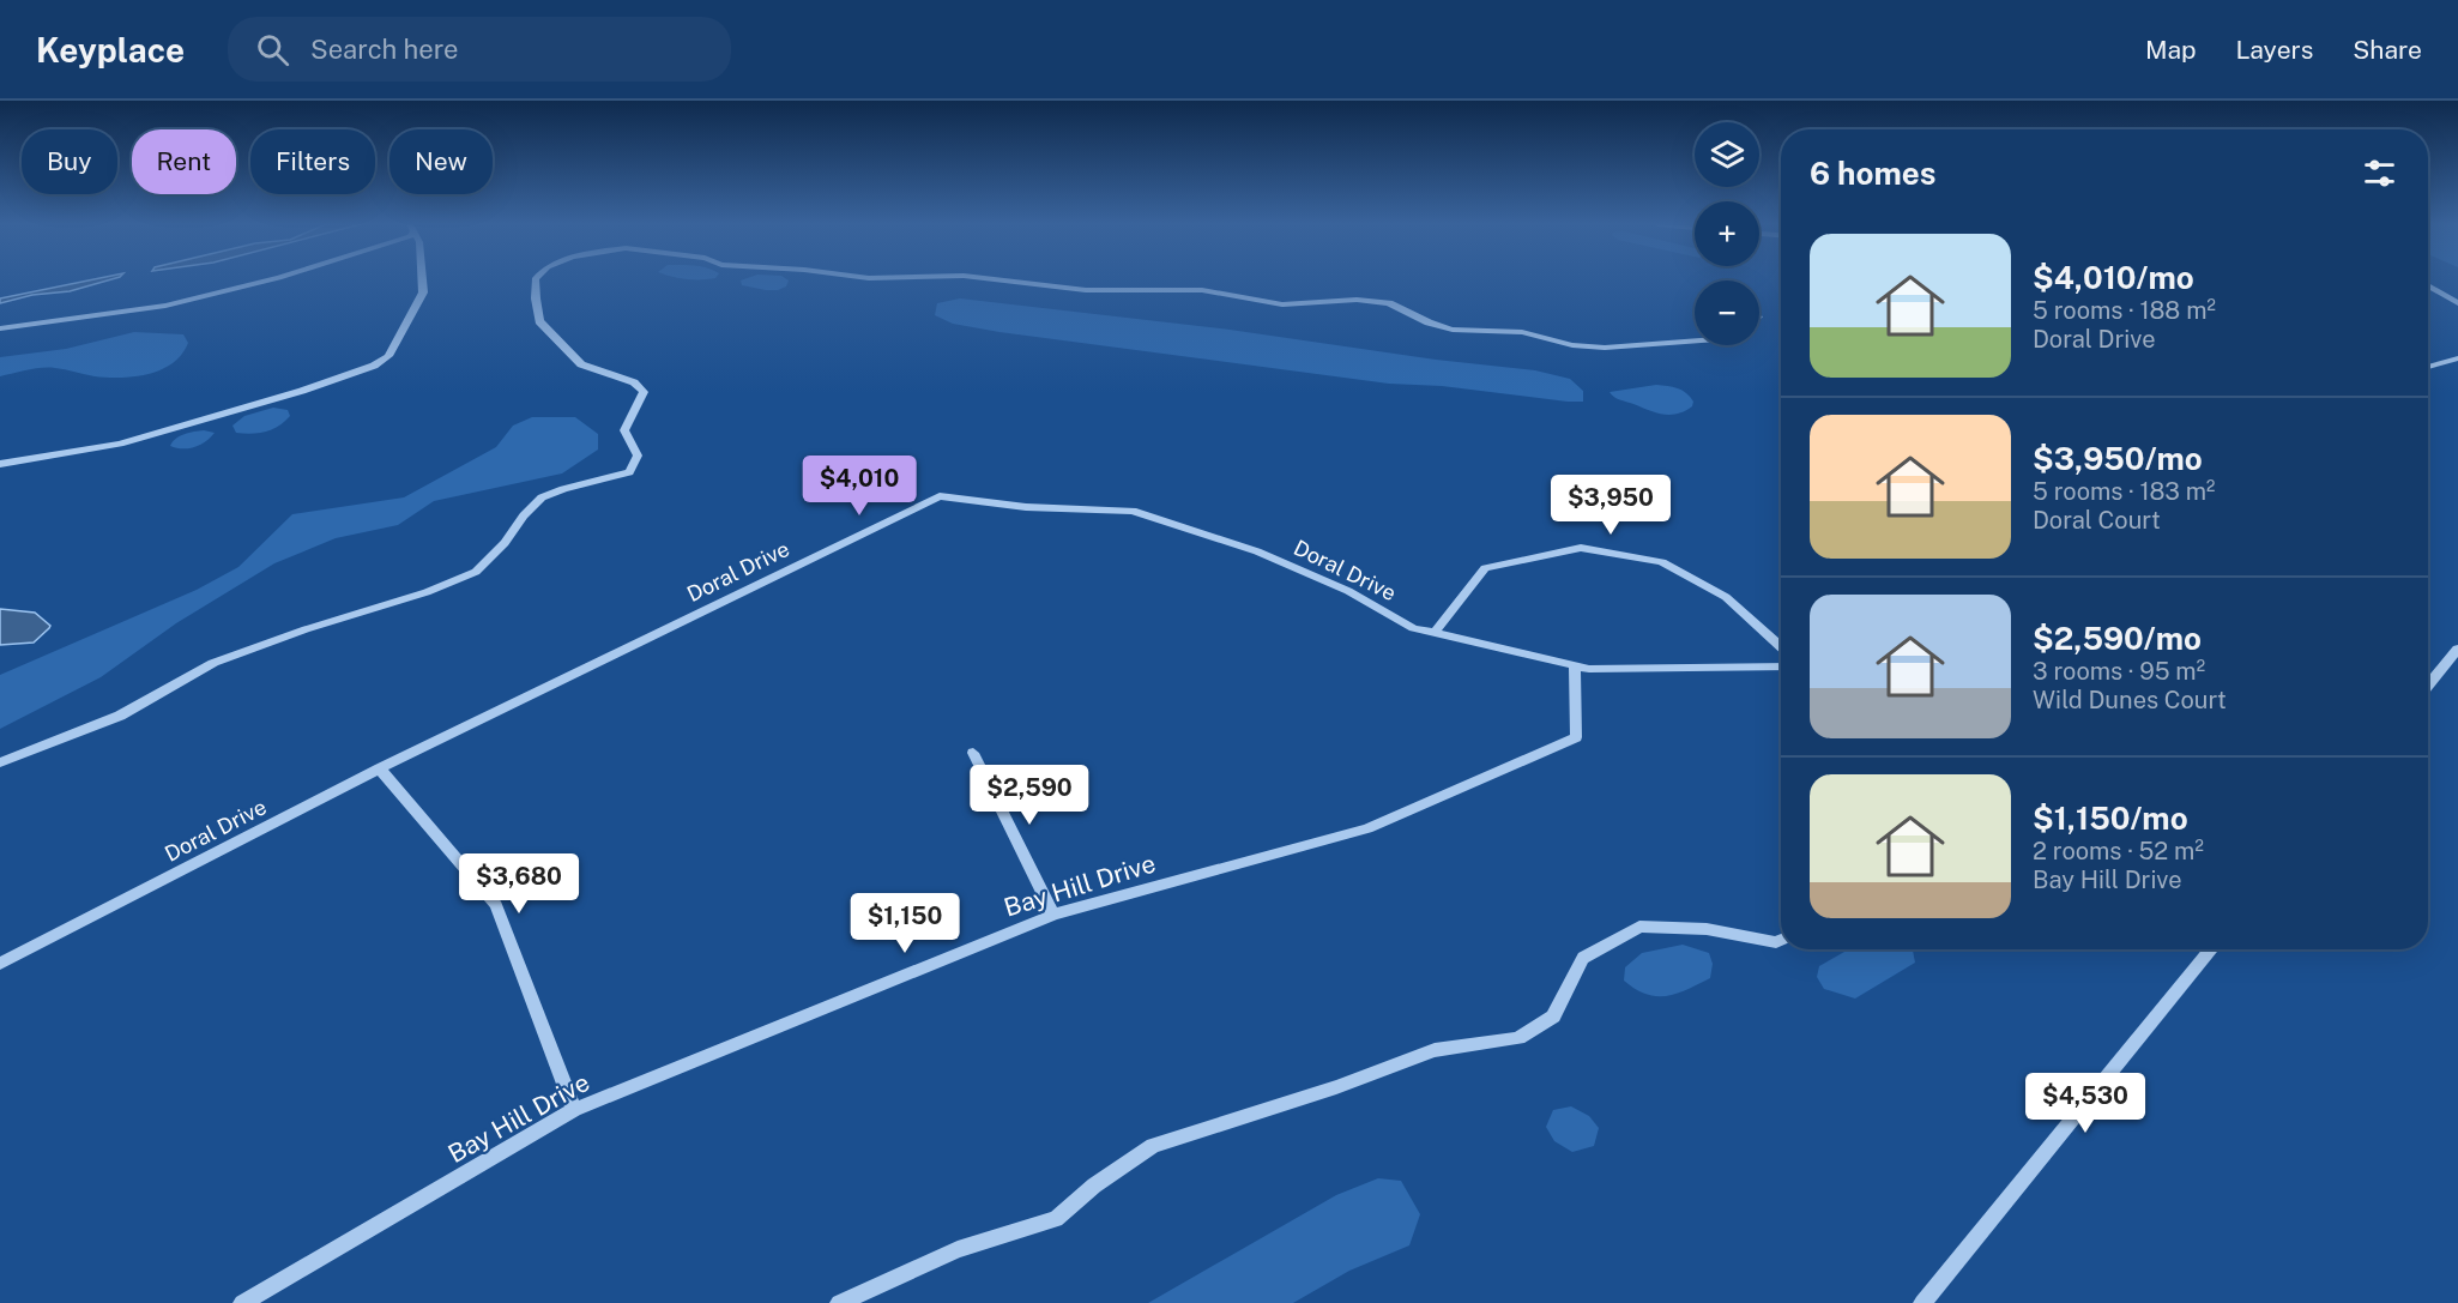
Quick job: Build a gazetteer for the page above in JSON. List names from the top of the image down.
{
  "streets": {
    "street": ["Doral Drive", "Bay Hill Drive"]
  },
  "crossings": [
    ["Doral Drive", "Bay Hill Drive"]
  ],
  "page": {
    "header": "Keyplace",
    "search": "Search here",
    "nav": ["Map", "Layers", "Share"],
    "map_buttons": ["+", "−"],
    "chip": [
      "Buy",
      "Rent",
      "Filters",
      "New"
    ],
    "heading": "6 homes",
    "list": [
      {
        "name": "$4,010/mo",
        "note": "5 rooms · 188 m² · Doral Drive"
      },
      {
        "name": "$3,950/mo",
        "note": "5 rooms · 183 m² · Doral Court"
      },
      {
        "name": "$2,590/mo",
        "note": "3 rooms · 95 m² · Wild Dunes Court"
      },
      {
        "name": "$1,150/mo",
        "note": "2 rooms · 52 m² · Bay Hill Drive"
      }
    ],
    "price": [
      "$4,010",
      "$3,950",
      "$2,590",
      "$3,680",
      "$1,150",
      "$4,530"
    ]
  }
}
